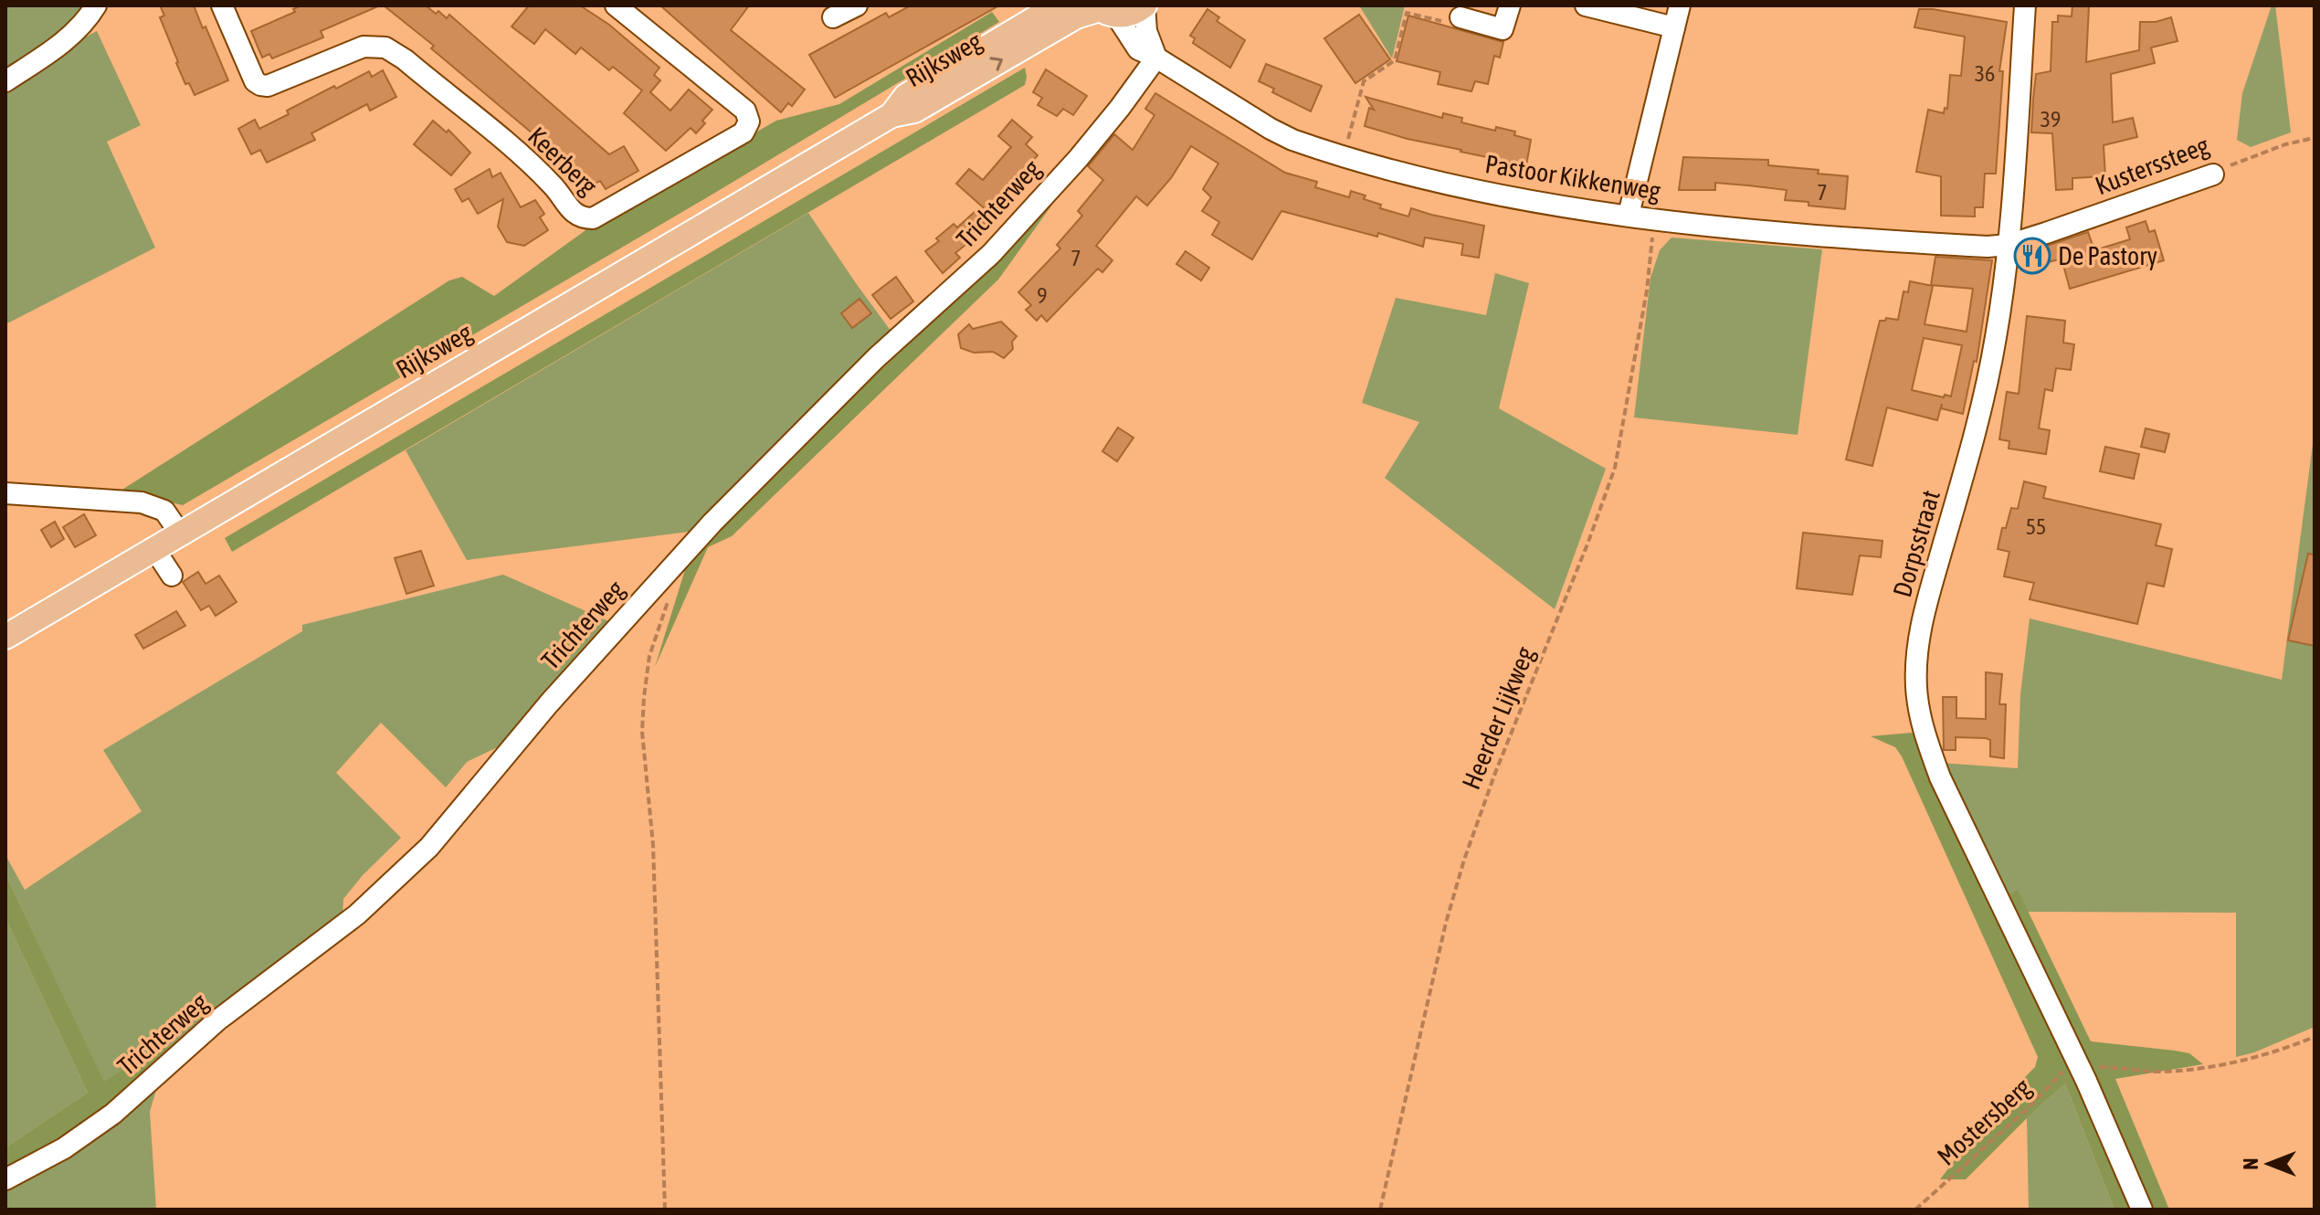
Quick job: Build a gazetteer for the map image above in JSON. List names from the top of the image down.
{
  "streets": {
    "main road": ["Rijksweg"],
    "street": [
      "Keerberg",
      "Kusterssteeg",
      "Pastoor Kikkenweg",
      "Trichterweg",
      "Dorpsstraat"
    ],
    "path": ["Heerder Lijkweg", "Mostersberg"]
  },
  "crossings": [
    ["Rijksweg", "Pastoor Kikkenweg"],
    ["Kusterssteeg", "Pastoor Kikkenweg"],
    ["Kusterssteeg", "Dorpsstraat"],
    ["Pastoor Kikkenweg", "Trichterweg"],
    ["Pastoor Kikkenweg", "Dorpsstraat"],
    ["Dorpsstraat", "Mostersberg"]
  ],
  "places": {
    "restaurant": ["De Pastory"]
  },
  "house_numbers": [
    "36",
    "39",
    "7",
    "7",
    "9",
    "55"
  ],
  "north": "left"
}
